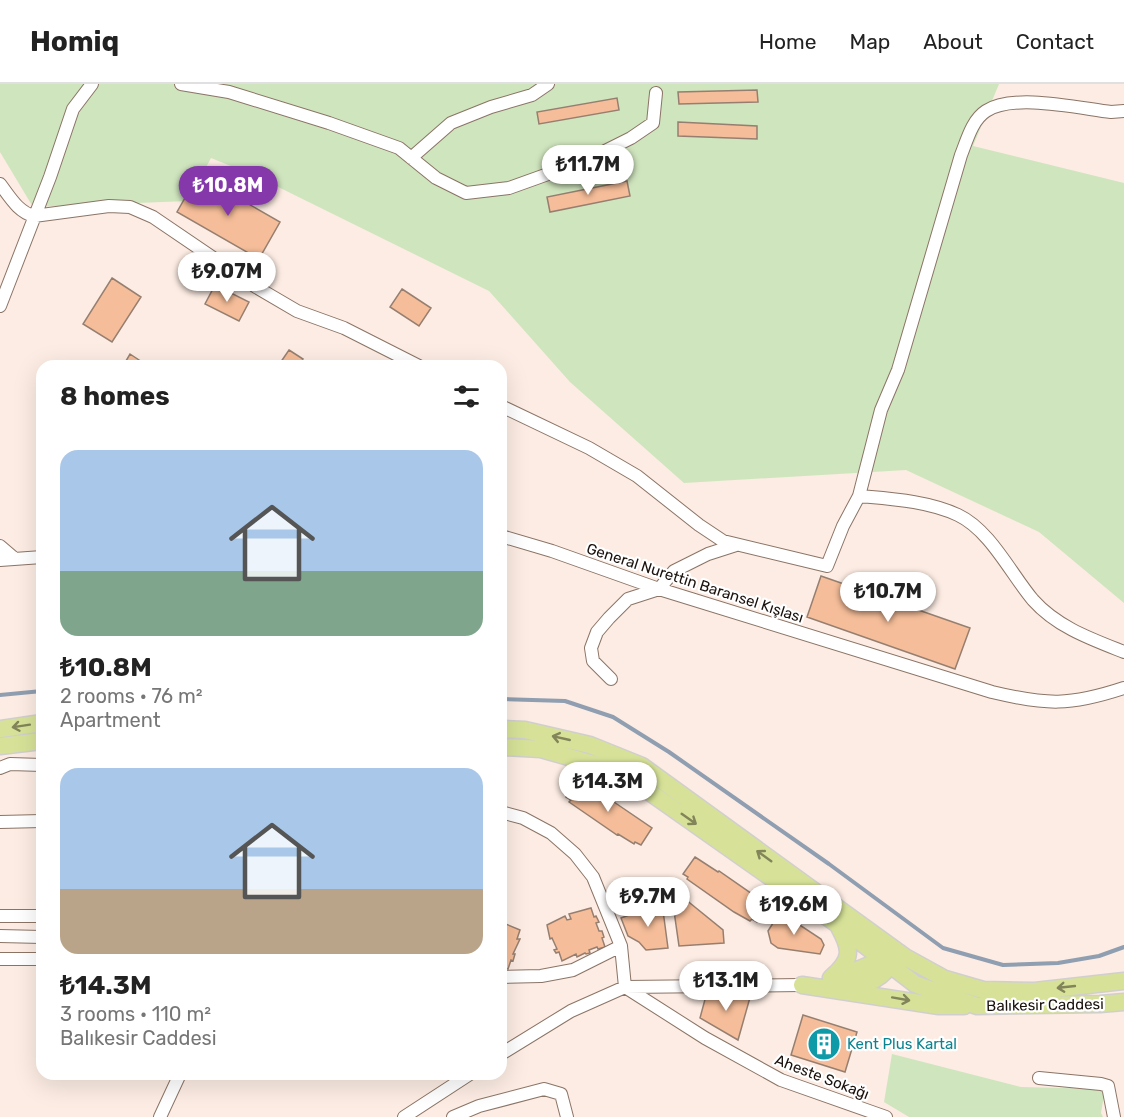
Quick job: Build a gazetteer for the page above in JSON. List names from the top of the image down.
{
  "streets": {
    "main road": ["Balıkesir Caddesi"],
    "street": ["General Nurettin Baransel Kışlası", "Aheste Sokağı"]
  },
  "places": {
    "building": ["Kent Plus Kartal"]
  },
  "page": {
    "header": "Homiq",
    "nav": [
      "Home",
      "Map",
      "About",
      "Contact"
    ],
    "price": [
      "₺11.7M",
      "₺10.8M",
      "₺9.07M",
      "₺10.7M",
      "₺14.3M",
      "₺9.7M",
      "₺19.6M",
      "₺13.1M"
    ],
    "heading": "8 homes",
    "list": [
      {
        "name": "₺10.8M",
        "note": "2 rooms · 76 m² · Apartment"
      },
      {
        "name": "₺14.3M",
        "note": "3 rooms · 110 m² · Balıkesir Caddesi"
      }
    ]
  }
}
